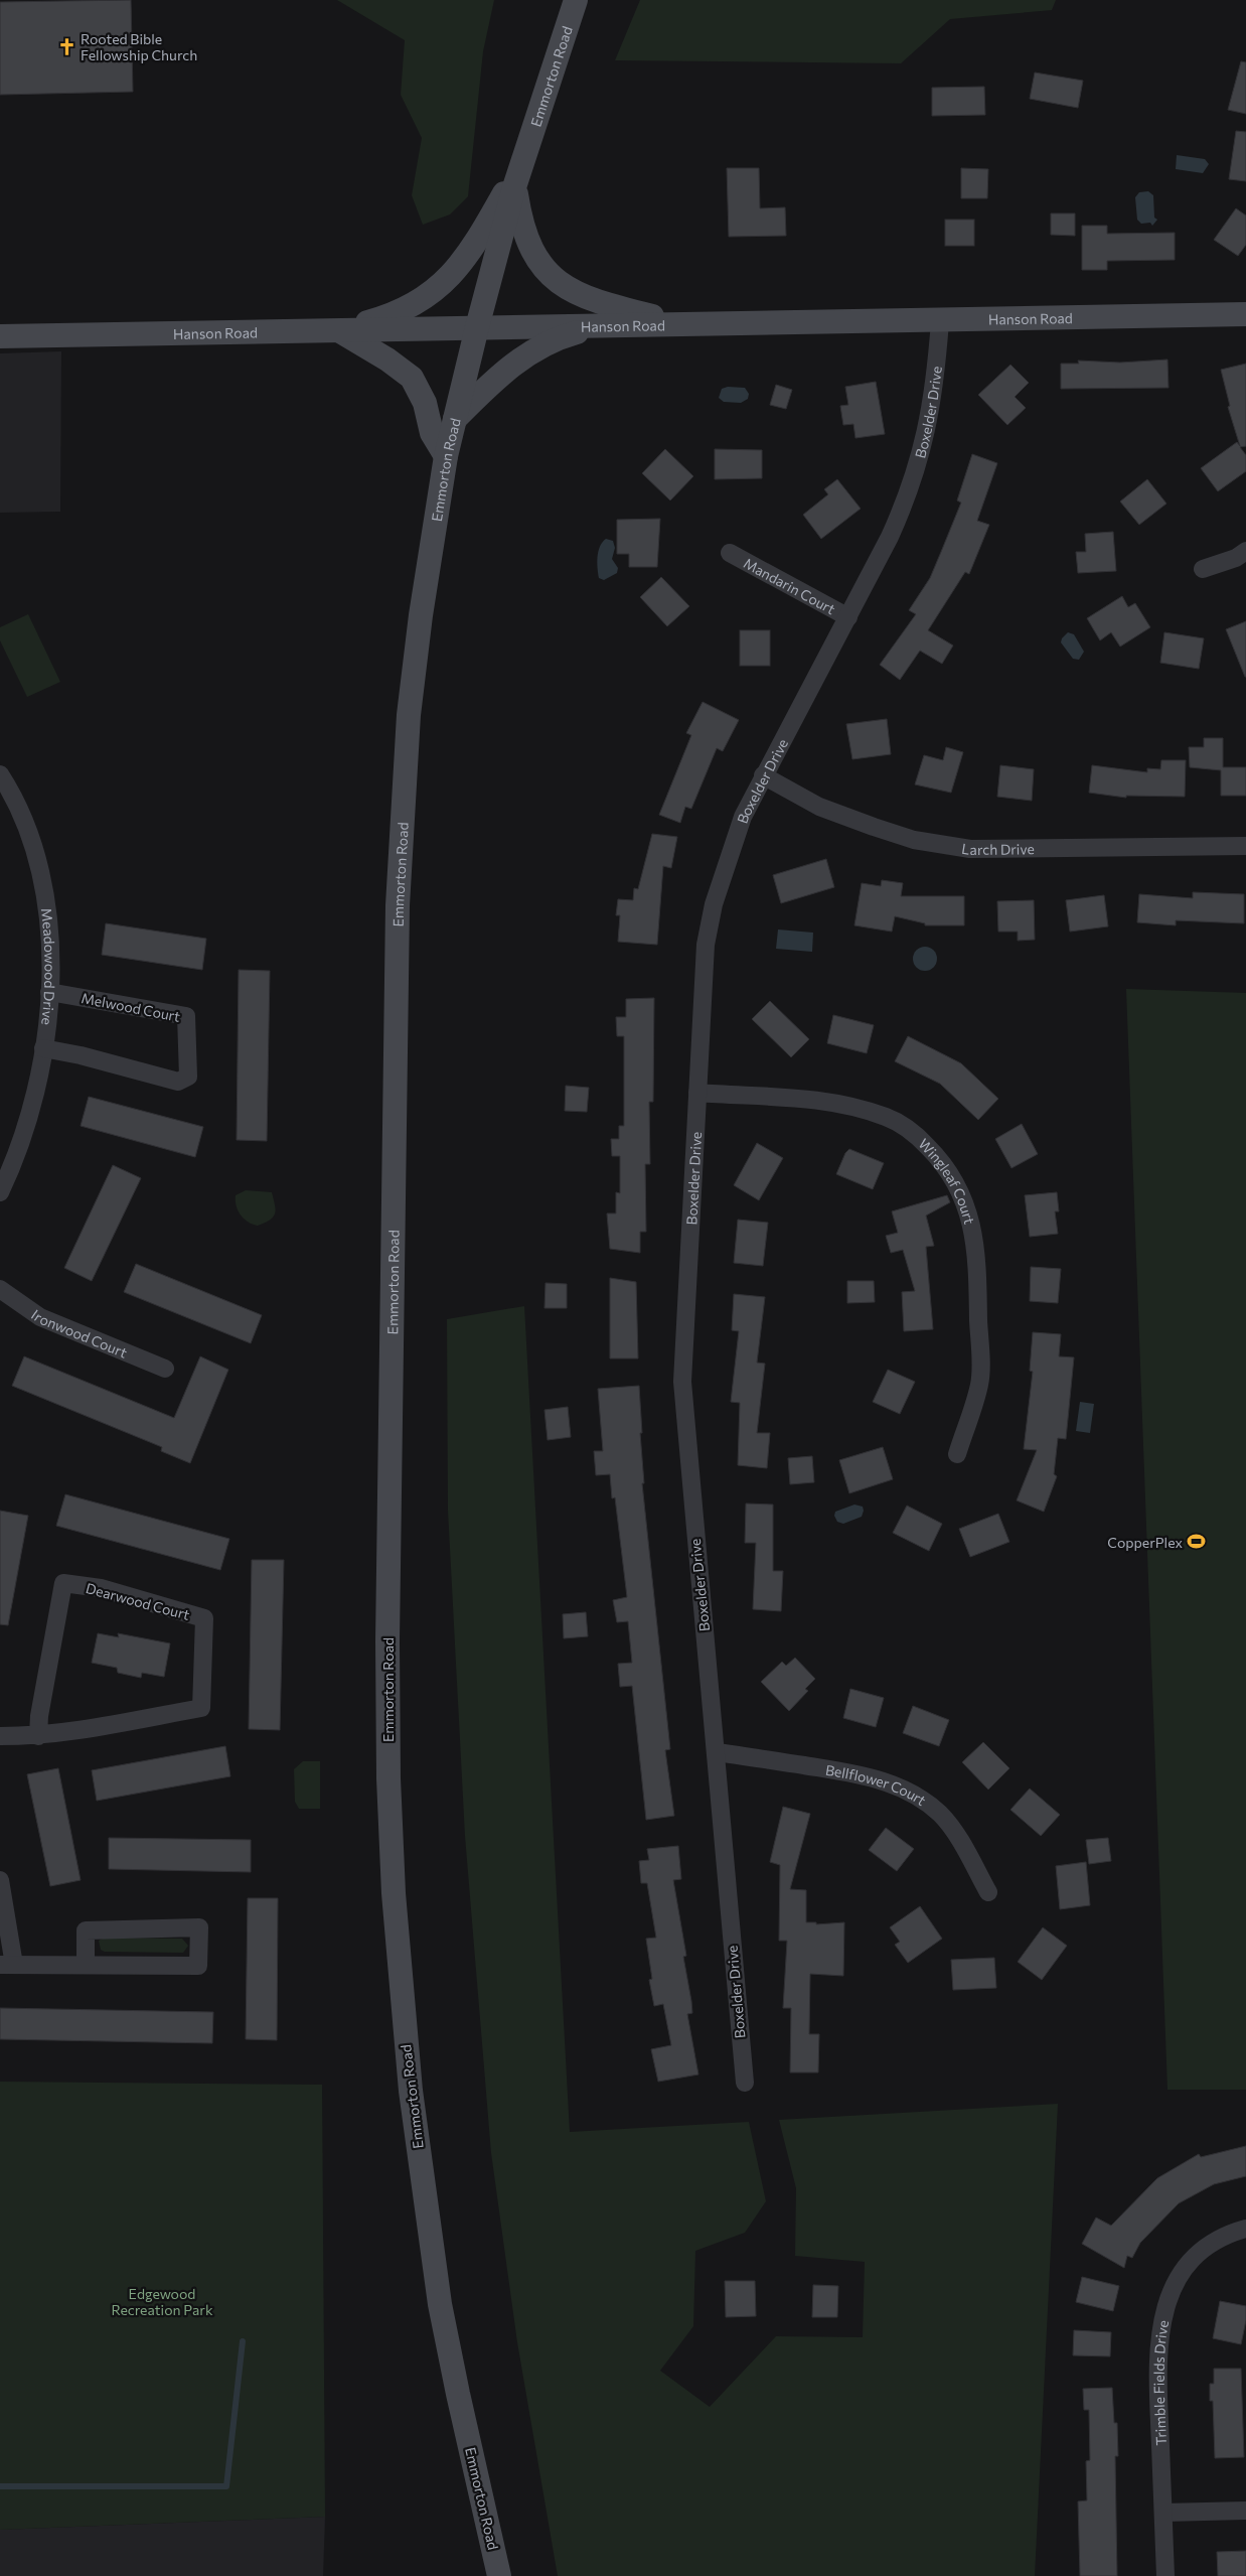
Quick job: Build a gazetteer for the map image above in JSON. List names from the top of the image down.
{
  "streets": {
    "main road": ["Emmorton Road", "Hanson Road"],
    "street": [
      "Boxelder Drive",
      "Mandarin Court",
      "Larch Drive",
      "Meadowood Drive",
      "Melwood Court",
      "Wingleaf Court",
      "Ironwood Court",
      "Dearwood Court",
      "Bellflower Court",
      "Trimble Fields Drive"
    ]
  },
  "crossings": [
    ["Emmorton Road", "Hanson Road"],
    ["Hanson Road", "Boxelder Drive"],
    ["Boxelder Drive", "Mandarin Court"],
    ["Boxelder Drive", "Larch Drive"],
    ["Boxelder Drive", "Wingleaf Court"],
    ["Boxelder Drive", "Bellflower Court"],
    ["Meadowood Drive", "Melwood Court"]
  ],
  "parks": ["Edgewood Recreation Park"],
  "places": {
    "church": ["Rooted Bible Fellowship Church"],
    "sports": ["CopperPlex"]
  }
}
